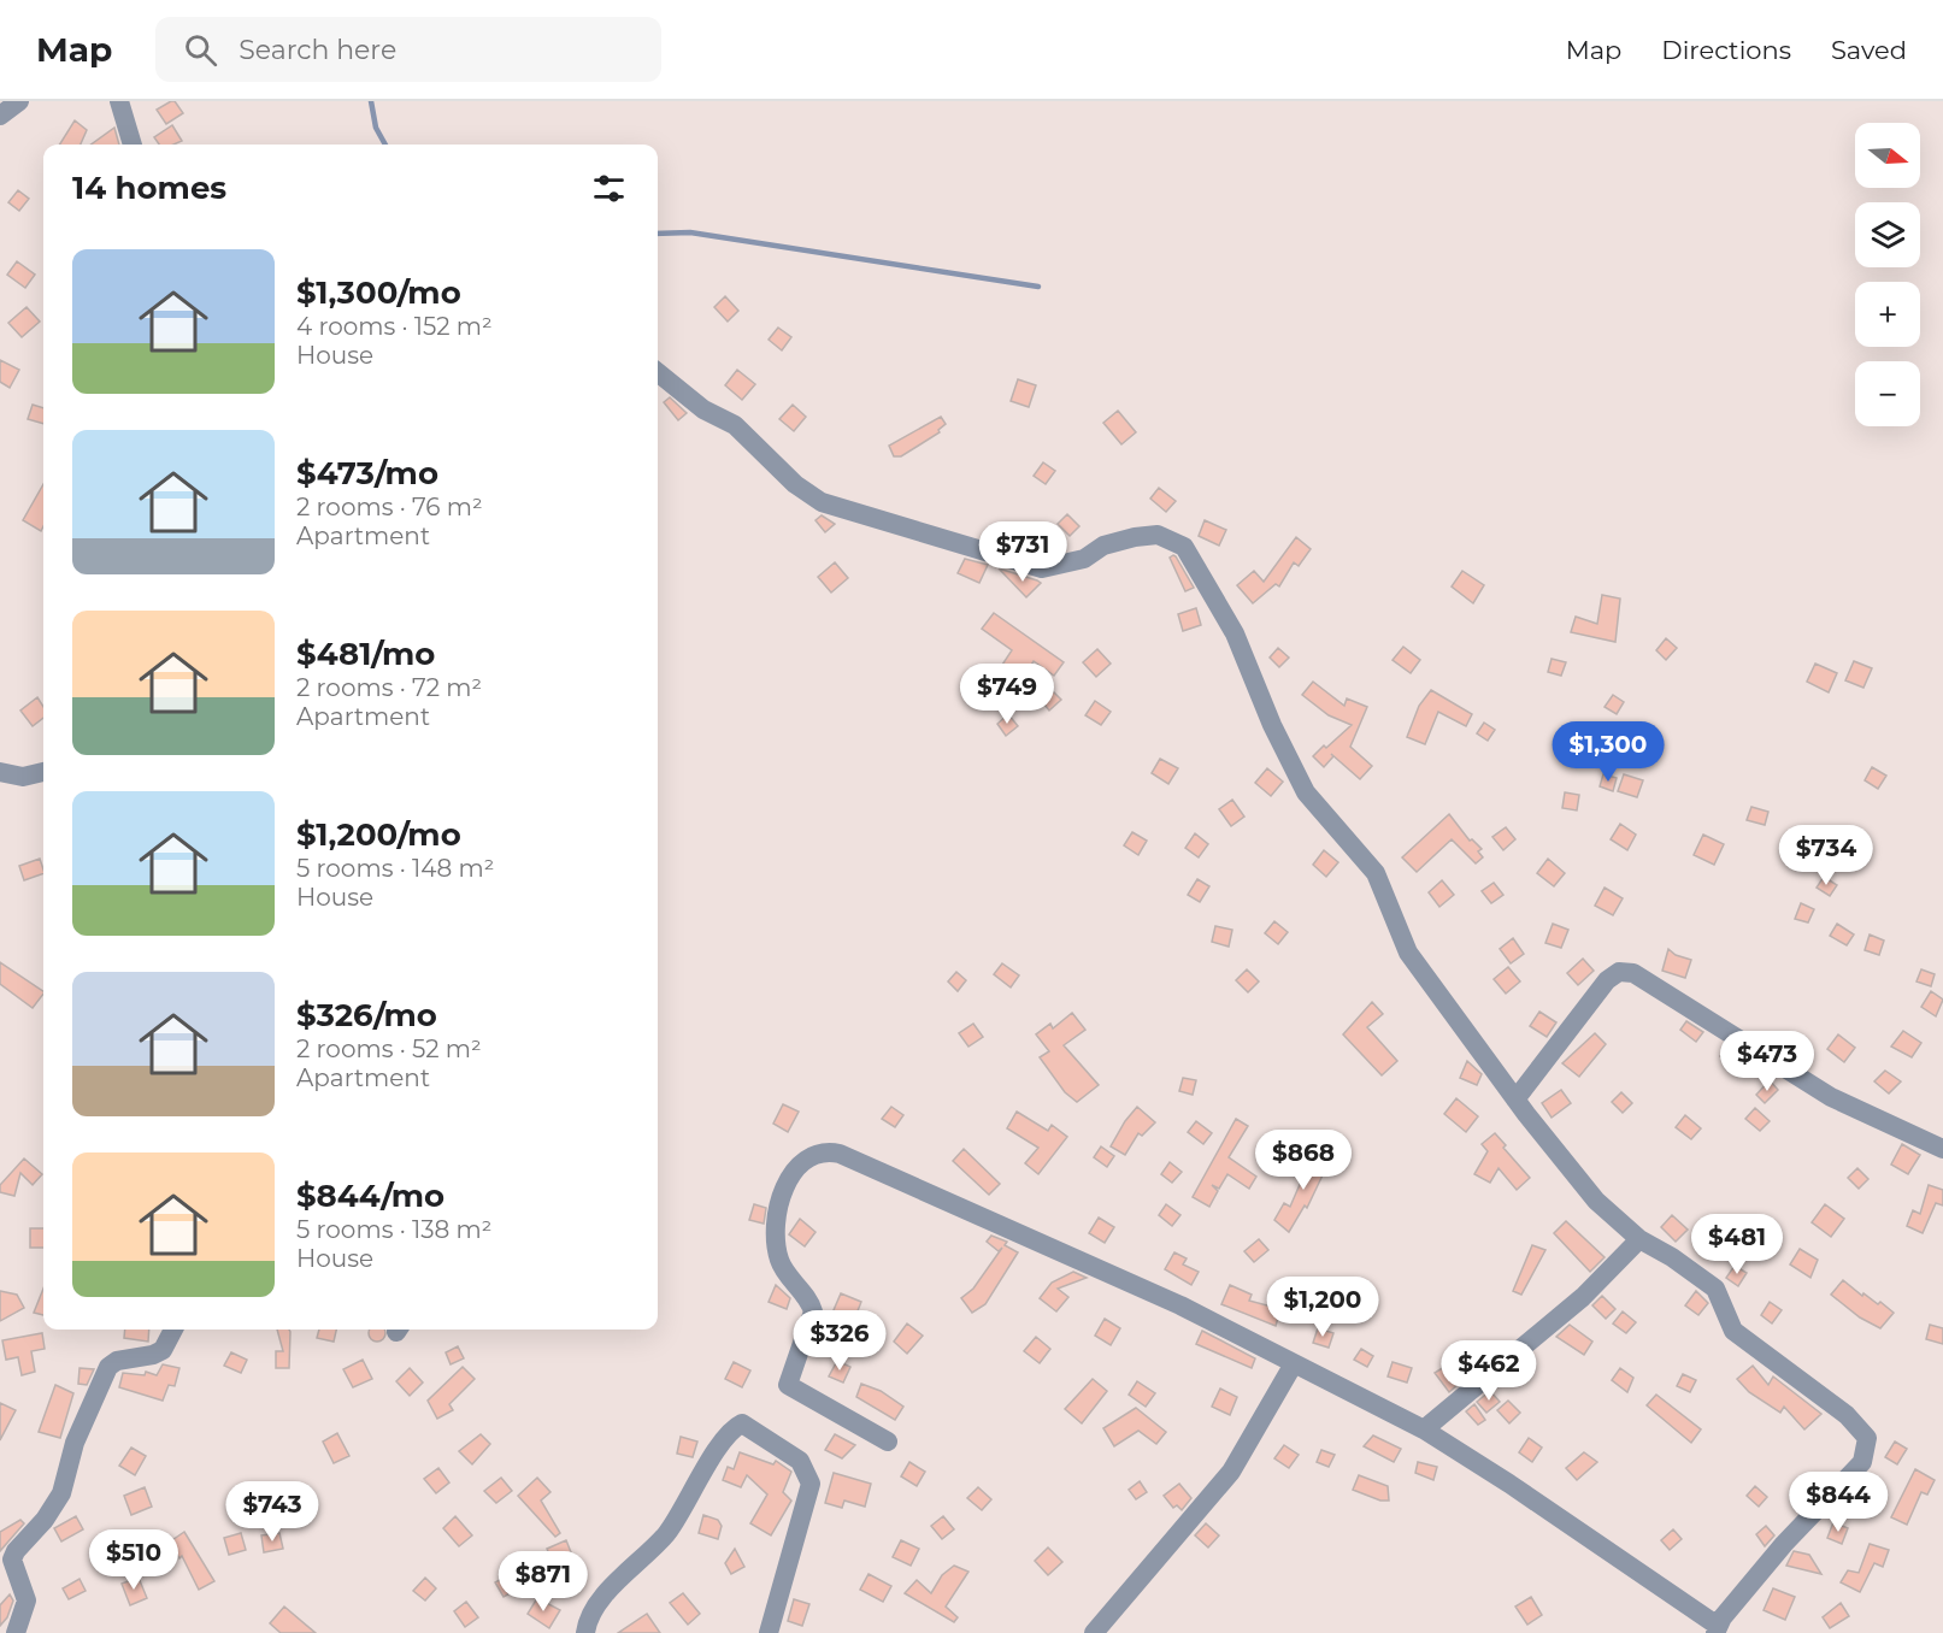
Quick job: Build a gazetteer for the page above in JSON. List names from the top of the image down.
{
  "north": "right",
  "page": {
    "header": "Map",
    "search": "Search here",
    "nav": ["Map", "Directions", "Saved"],
    "map_buttons": ["+", "−"],
    "heading": "14 homes",
    "list": [
      {
        "name": "$1,300/mo",
        "note": "4 rooms · 152 m² · House"
      },
      {
        "name": "$473/mo",
        "note": "2 rooms · 76 m² · Apartment"
      },
      {
        "name": "$481/mo",
        "note": "2 rooms · 72 m² · Apartment"
      },
      {
        "name": "$1,200/mo",
        "note": "5 rooms · 148 m² · House"
      },
      {
        "name": "$326/mo",
        "note": "2 rooms · 52 m² · Apartment"
      },
      {
        "name": "$844/mo",
        "note": "5 rooms · 138 m² · House"
      }
    ],
    "price": [
      "$731",
      "$749",
      "$1,300",
      "$734",
      "$473",
      "$868",
      "$481",
      "$1,200",
      "$326",
      "$462",
      "$844",
      "$743",
      "$510",
      "$871"
    ]
  }
}
